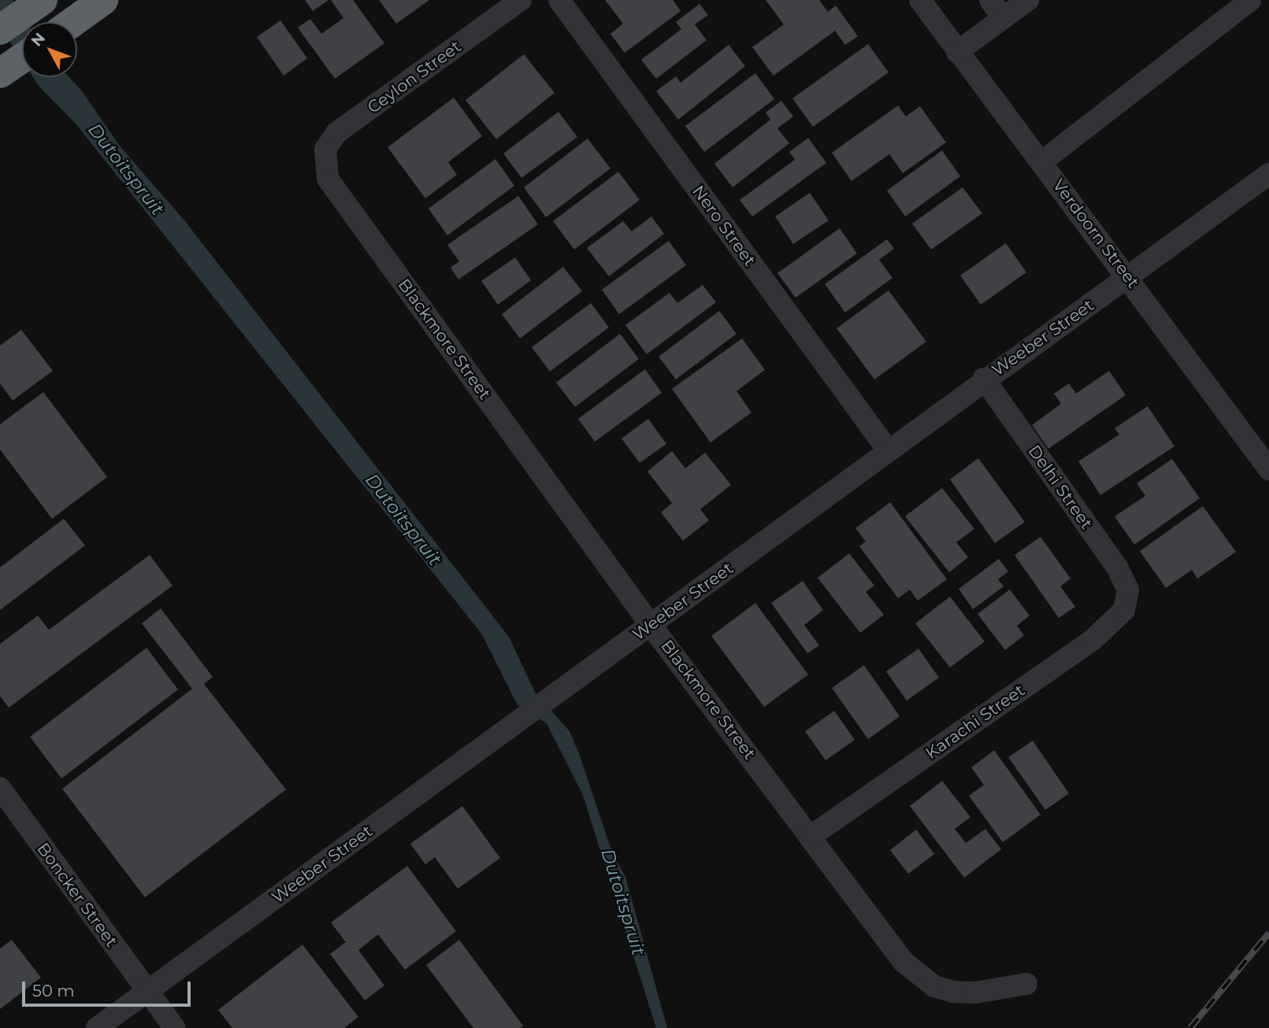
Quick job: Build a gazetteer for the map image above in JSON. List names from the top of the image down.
{
  "streets": {
    "street": [
      "Ceylon Street",
      "Nero Street",
      "Verdoorn Street",
      "Weeber Street",
      "Blackmore Street",
      "Delhi Street",
      "Karachi Street",
      "Boncker Street"
    ]
  },
  "crossings": [
    ["Ceylon Street", "Blackmore Street"],
    ["Nero Street", "Weeber Street"],
    ["Verdoorn Street", "Weeber Street"],
    ["Weeber Street", "Blackmore Street"],
    ["Weeber Street", "Delhi Street"],
    ["Weeber Street", "Boncker Street"],
    ["Blackmore Street", "Karachi Street"],
    ["Delhi Street", "Karachi Street"]
  ],
  "water": ["Dutoitspruit"],
  "scale_bar": "50 m",
  "north": "top left"
}
